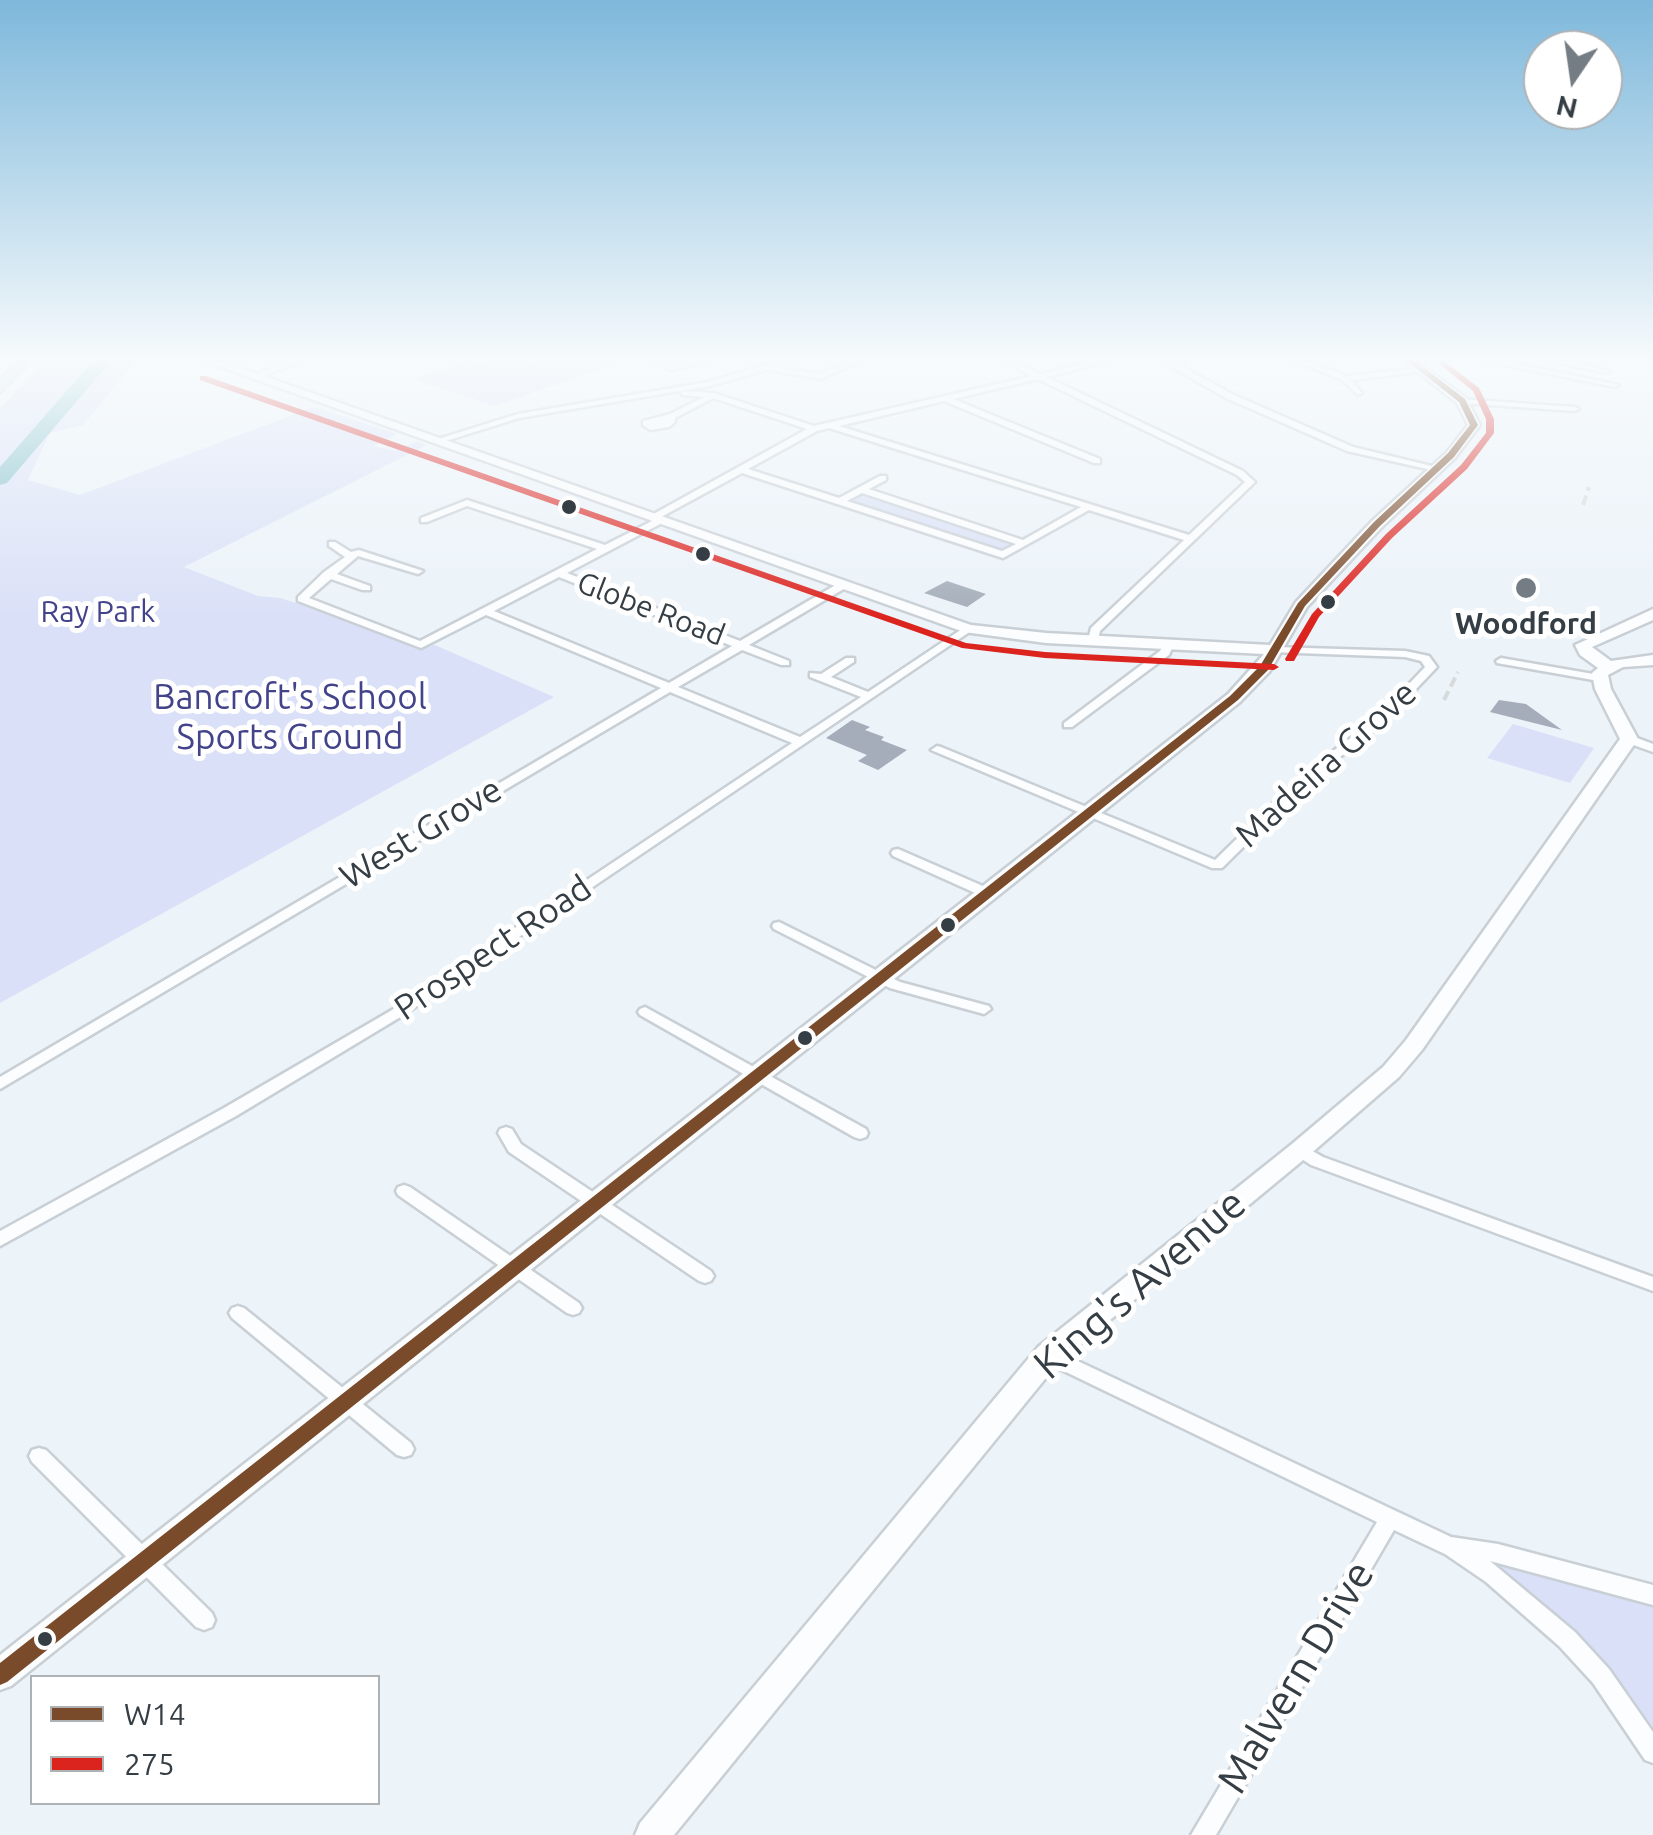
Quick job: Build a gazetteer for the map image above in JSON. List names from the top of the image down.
{
  "streets": {
    "street": [
      "Globe Road",
      "Madeira Grove",
      "West Grove",
      "Prospect Road",
      "King's Avenue",
      "Malvern Drive"
    ]
  },
  "crossings": [
    ["Globe Road", "West Grove"]
  ],
  "parks": ["Ray Park", "Bancroft's School Sports Ground"],
  "places": ["Woodford"],
  "lines": ["transit line W14", "transit line 275"],
  "legend": ["W14", "275"],
  "north": "bottom"
}
